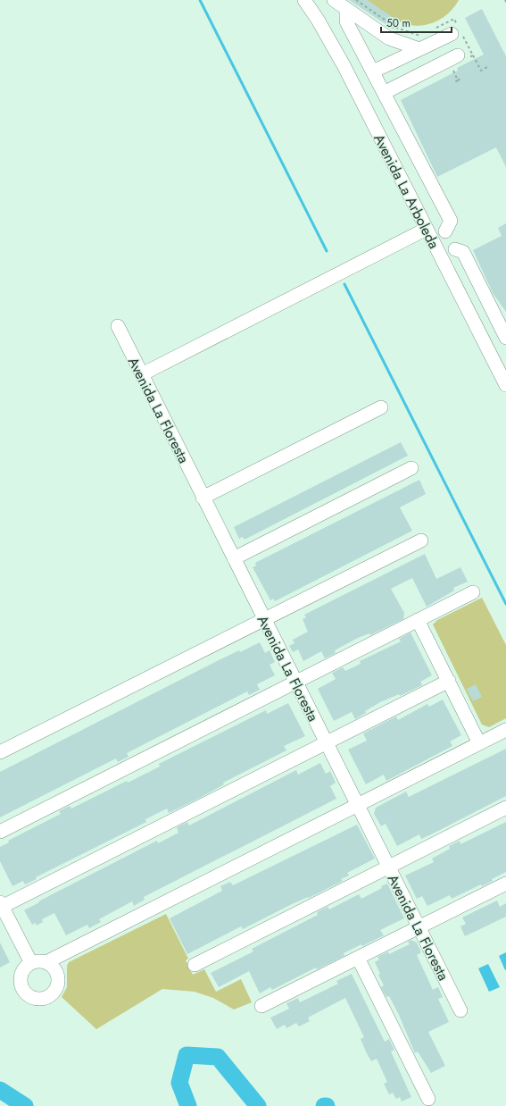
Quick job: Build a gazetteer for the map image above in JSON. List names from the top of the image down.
{
  "streets": {
    "street": ["Avenida La Arboleda", "Avenida La Floresta"]
  },
  "scale_bar": "50 m"
}
